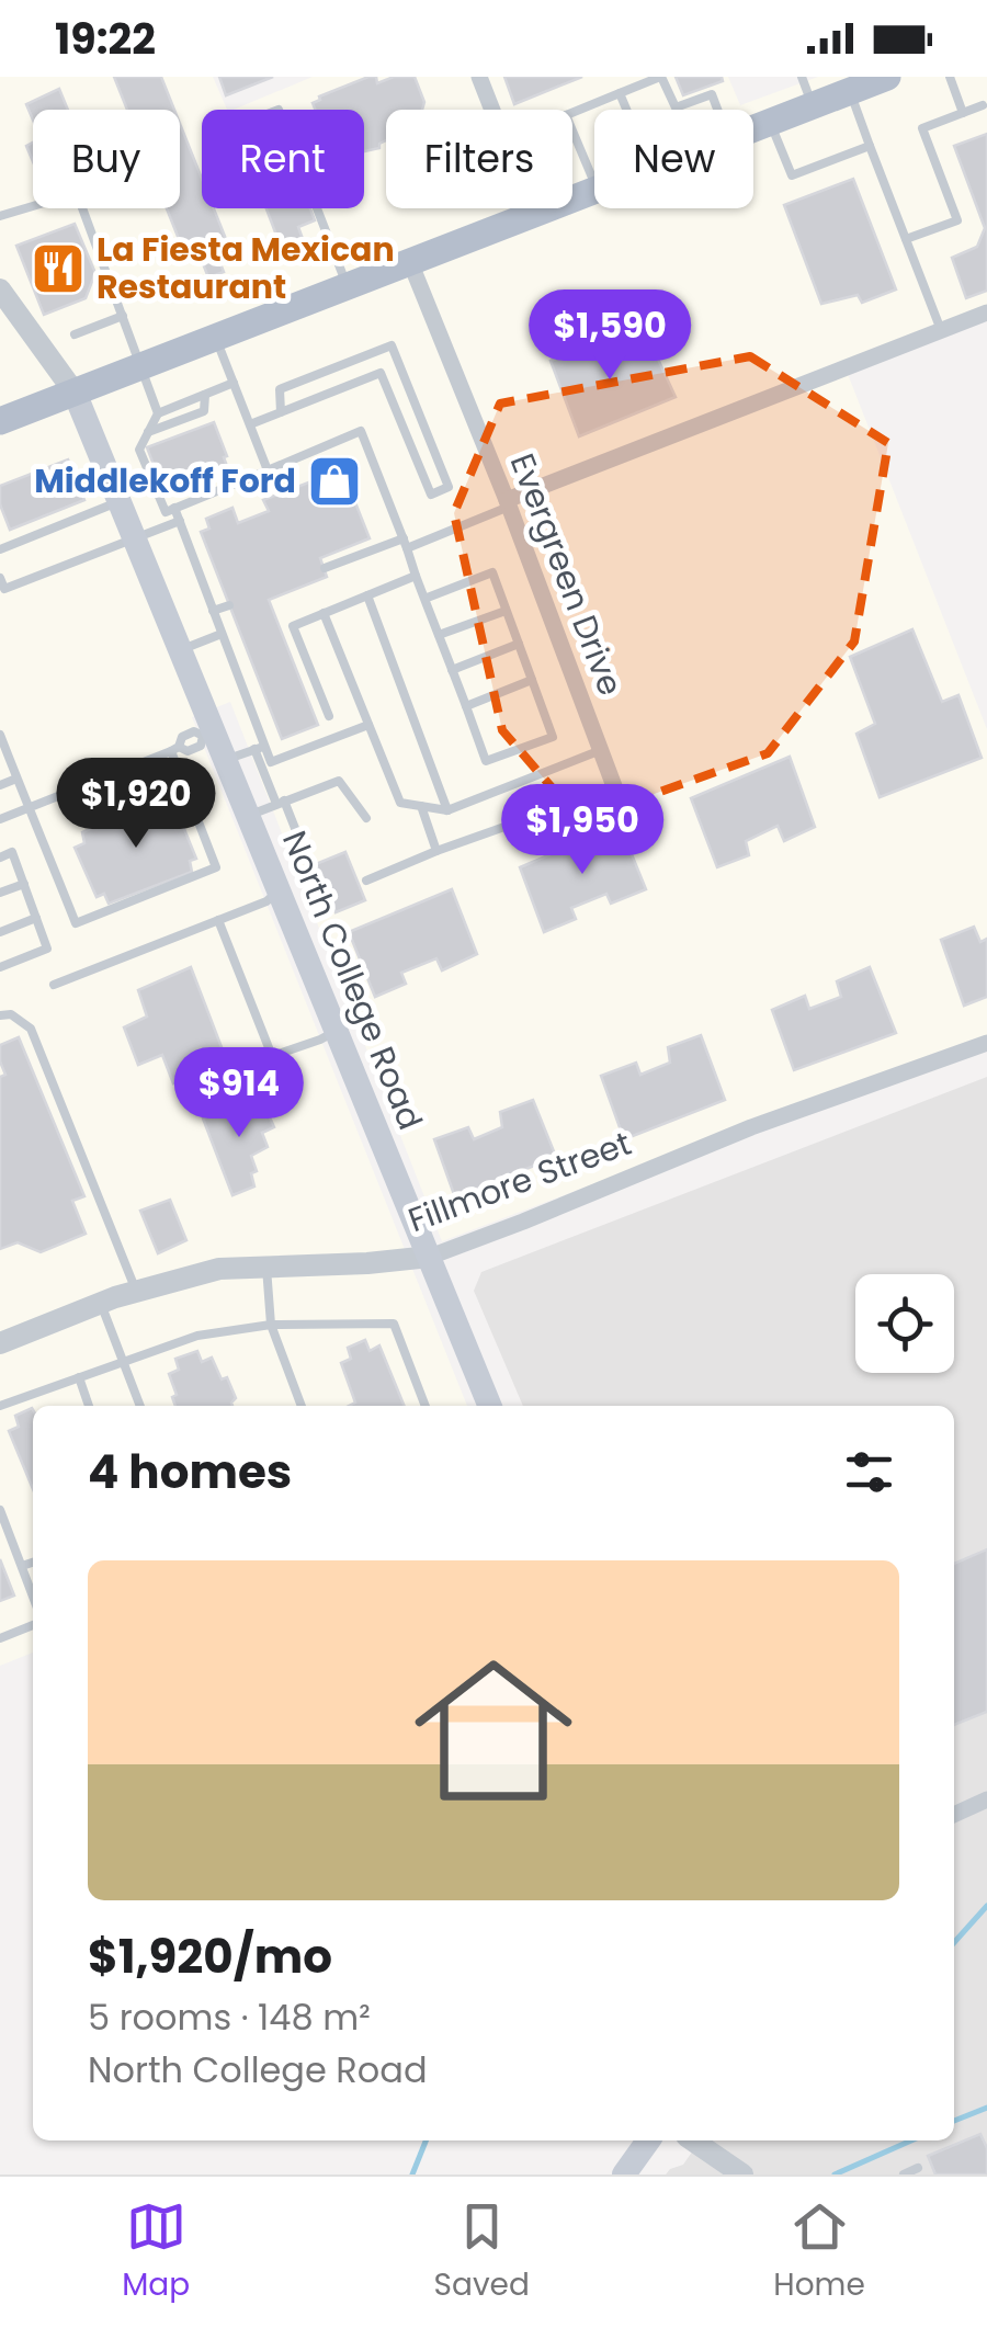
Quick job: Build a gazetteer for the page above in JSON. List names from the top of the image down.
{
  "streets": {
    "main road": ["North College Road"],
    "street": ["Evergreen Drive", "Fillmore Street"]
  },
  "crossings": [
    ["North College Road", "Fillmore Street"]
  ],
  "places": {
    "restaurant": ["La Fiesta Mexican Restaurant"],
    "shop": ["Middlekoff Ford"]
  },
  "page": {
    "status": "19:22",
    "chip": [
      "Buy",
      "Rent",
      "Filters",
      "New"
    ],
    "price": [
      "$1,590",
      "$1,920",
      "$1,950",
      "$914"
    ],
    "heading": "4 homes",
    "list": [
      {
        "name": "$1,920/mo",
        "note": "5 rooms · 148 m² · North College Road"
      }
    ],
    "tabs": ["Map", "Saved", "Home"]
  }
}
